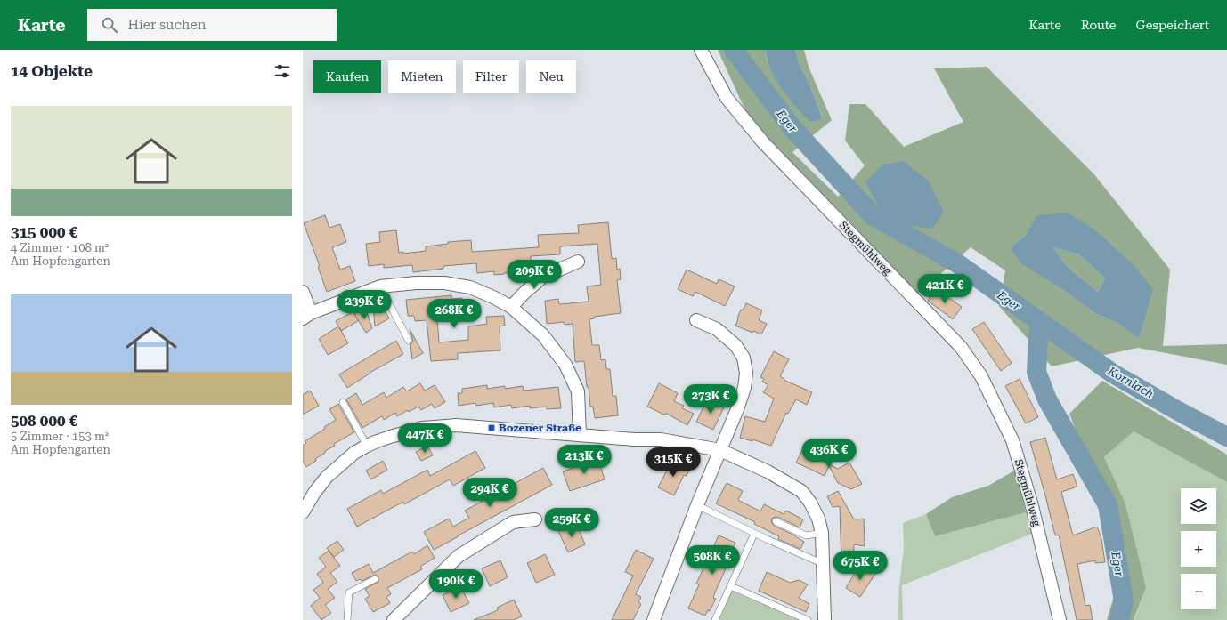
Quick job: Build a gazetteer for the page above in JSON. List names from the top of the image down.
{
  "streets": {
    "street": ["Stegmühlweg"]
  },
  "water": ["Eger", "Kornlach"],
  "places": {
    "transit": ["Bozener Straße"]
  },
  "page": {
    "header": "Karte",
    "search": "Hier suchen",
    "nav": ["Karte", "Route", "Gespeichert"],
    "heading": "14 Objekte",
    "chip": [
      "Kaufen",
      "Mieten",
      "Filter",
      "Neu"
    ],
    "list": [
      {
        "name": "315 000 €",
        "note": "4 Zimmer · 108 m² · Am Hopfengarten"
      },
      {
        "name": "508 000 €",
        "note": "5 Zimmer · 153 m² · Am Hopfengarten"
      }
    ],
    "price": [
      "209K €",
      "421K €",
      "239K €",
      "268K €",
      "273K €",
      "447K €",
      "436K €",
      "213K €",
      "315K €",
      "294K €",
      "259K €",
      "508K €",
      "675K €",
      "190K €"
    ],
    "map_buttons": ["+", "−"]
  }
}
